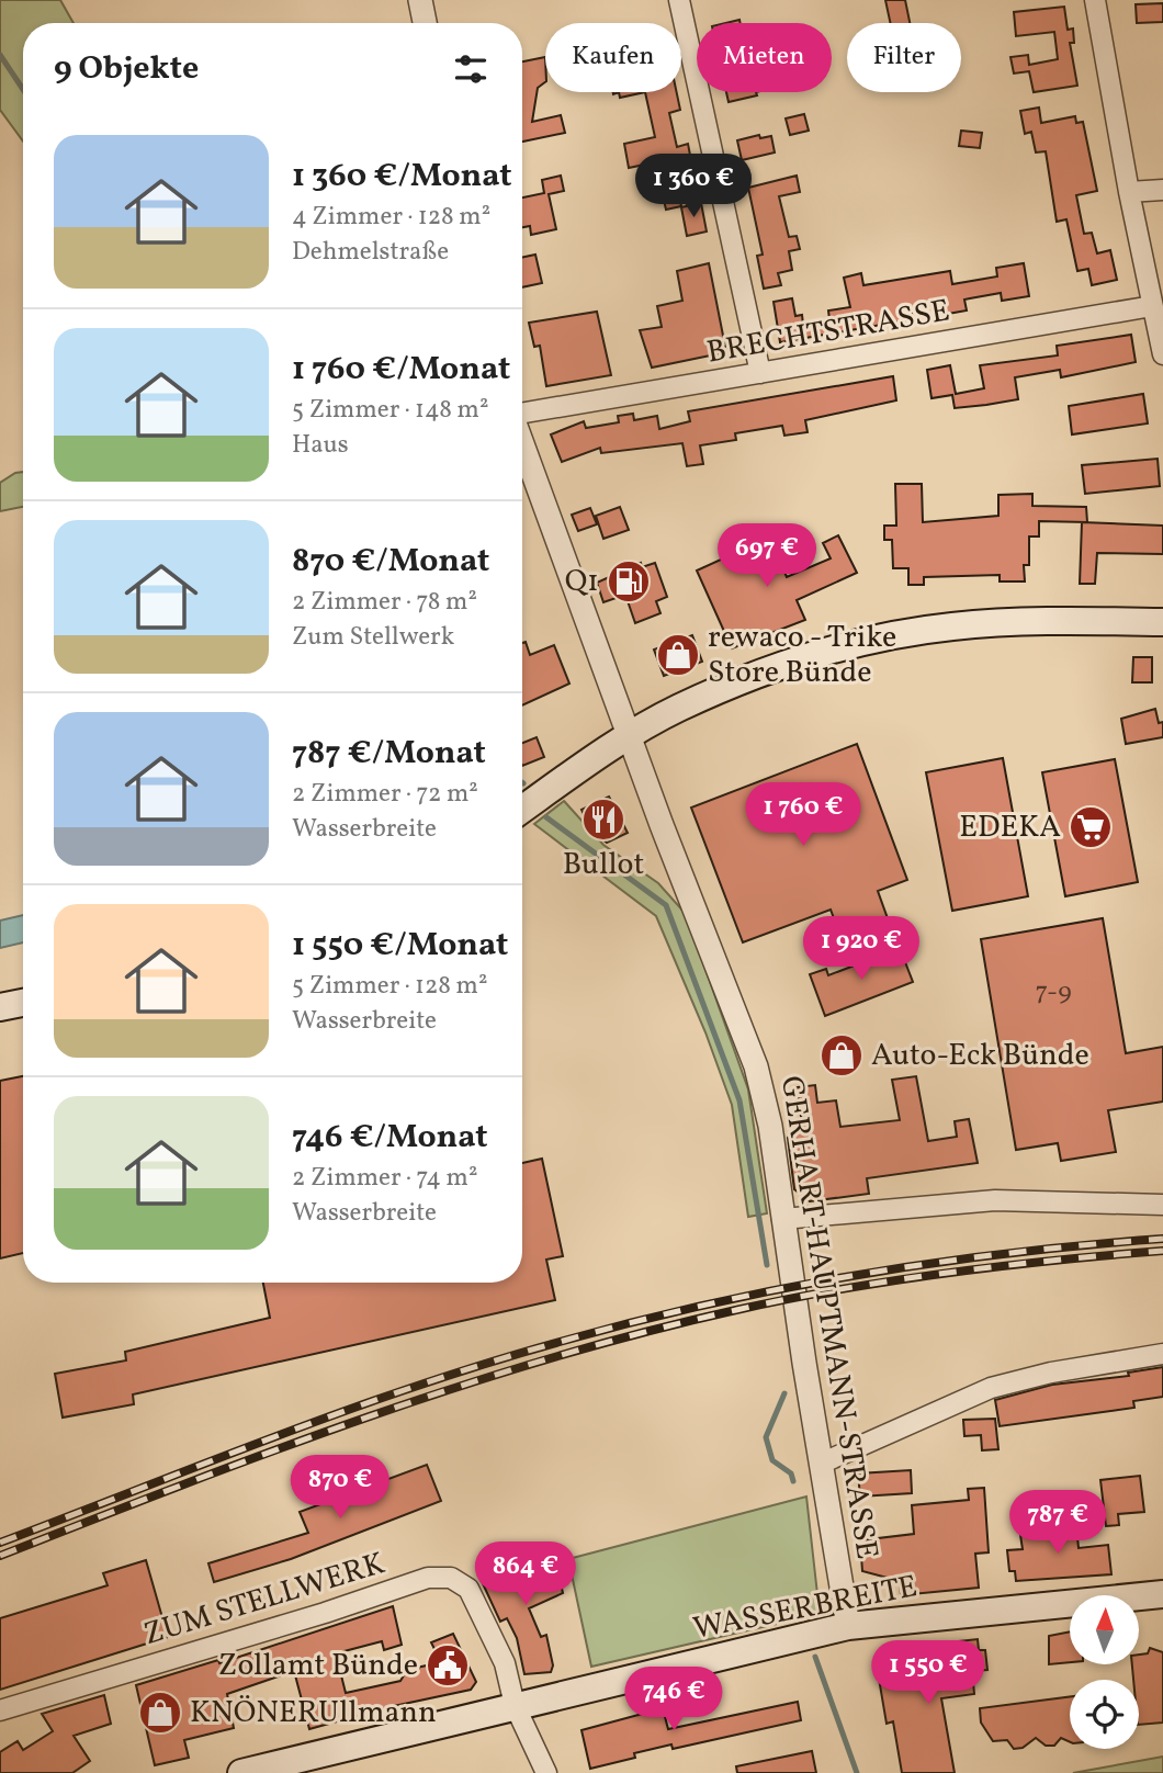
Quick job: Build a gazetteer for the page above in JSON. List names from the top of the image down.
{
  "streets": {
    "main road": ["WASSERBREITE"],
    "street": ["BRECHTSTRASSE", "GERHART-HAUPTMANN-STRASSE", "ZUM STELLWERK"]
  },
  "crossings": [
    ["GERHART-HAUPTMANN-STRASSE", "WASSERBREITE"],
    ["ZUM STELLWERK", "WASSERBREITE"]
  ],
  "places": {
    "fuel station": ["Q1"],
    "shop": ["rewaco - Trike Store Bünde", "Auto-Eck Bünde", "KNÖNERUllmann"],
    "restaurant": ["Bullot"],
    "supermarket": ["EDEKA"],
    "public building": ["Zollamt Bünde"]
  },
  "house_numbers": ["7-9"],
  "north": "top",
  "page": {
    "chip": ["Kaufen", "Mieten", "Filter"],
    "heading": "9 Objekte",
    "list": [
      {
        "name": "1 360 €/Monat",
        "note": "4 Zimmer · 128 m² · Dehmelstraße"
      },
      {
        "name": "1 760 €/Monat",
        "note": "5 Zimmer · 148 m² · Haus"
      },
      {
        "name": "870 €/Monat",
        "note": "2 Zimmer · 78 m² · Zum Stellwerk"
      },
      {
        "name": "787 €/Monat",
        "note": "2 Zimmer · 72 m² · Wasserbreite"
      },
      {
        "name": "1 550 €/Monat",
        "note": "5 Zimmer · 128 m² · Wasserbreite"
      },
      {
        "name": "746 €/Monat",
        "note": "2 Zimmer · 74 m² · Wasserbreite"
      }
    ],
    "price": [
      "1 360 €",
      "697 €",
      "1 760 €",
      "1 920 €",
      "870 €",
      "787 €",
      "864 €",
      "1 550 €",
      "746 €"
    ]
  }
}
